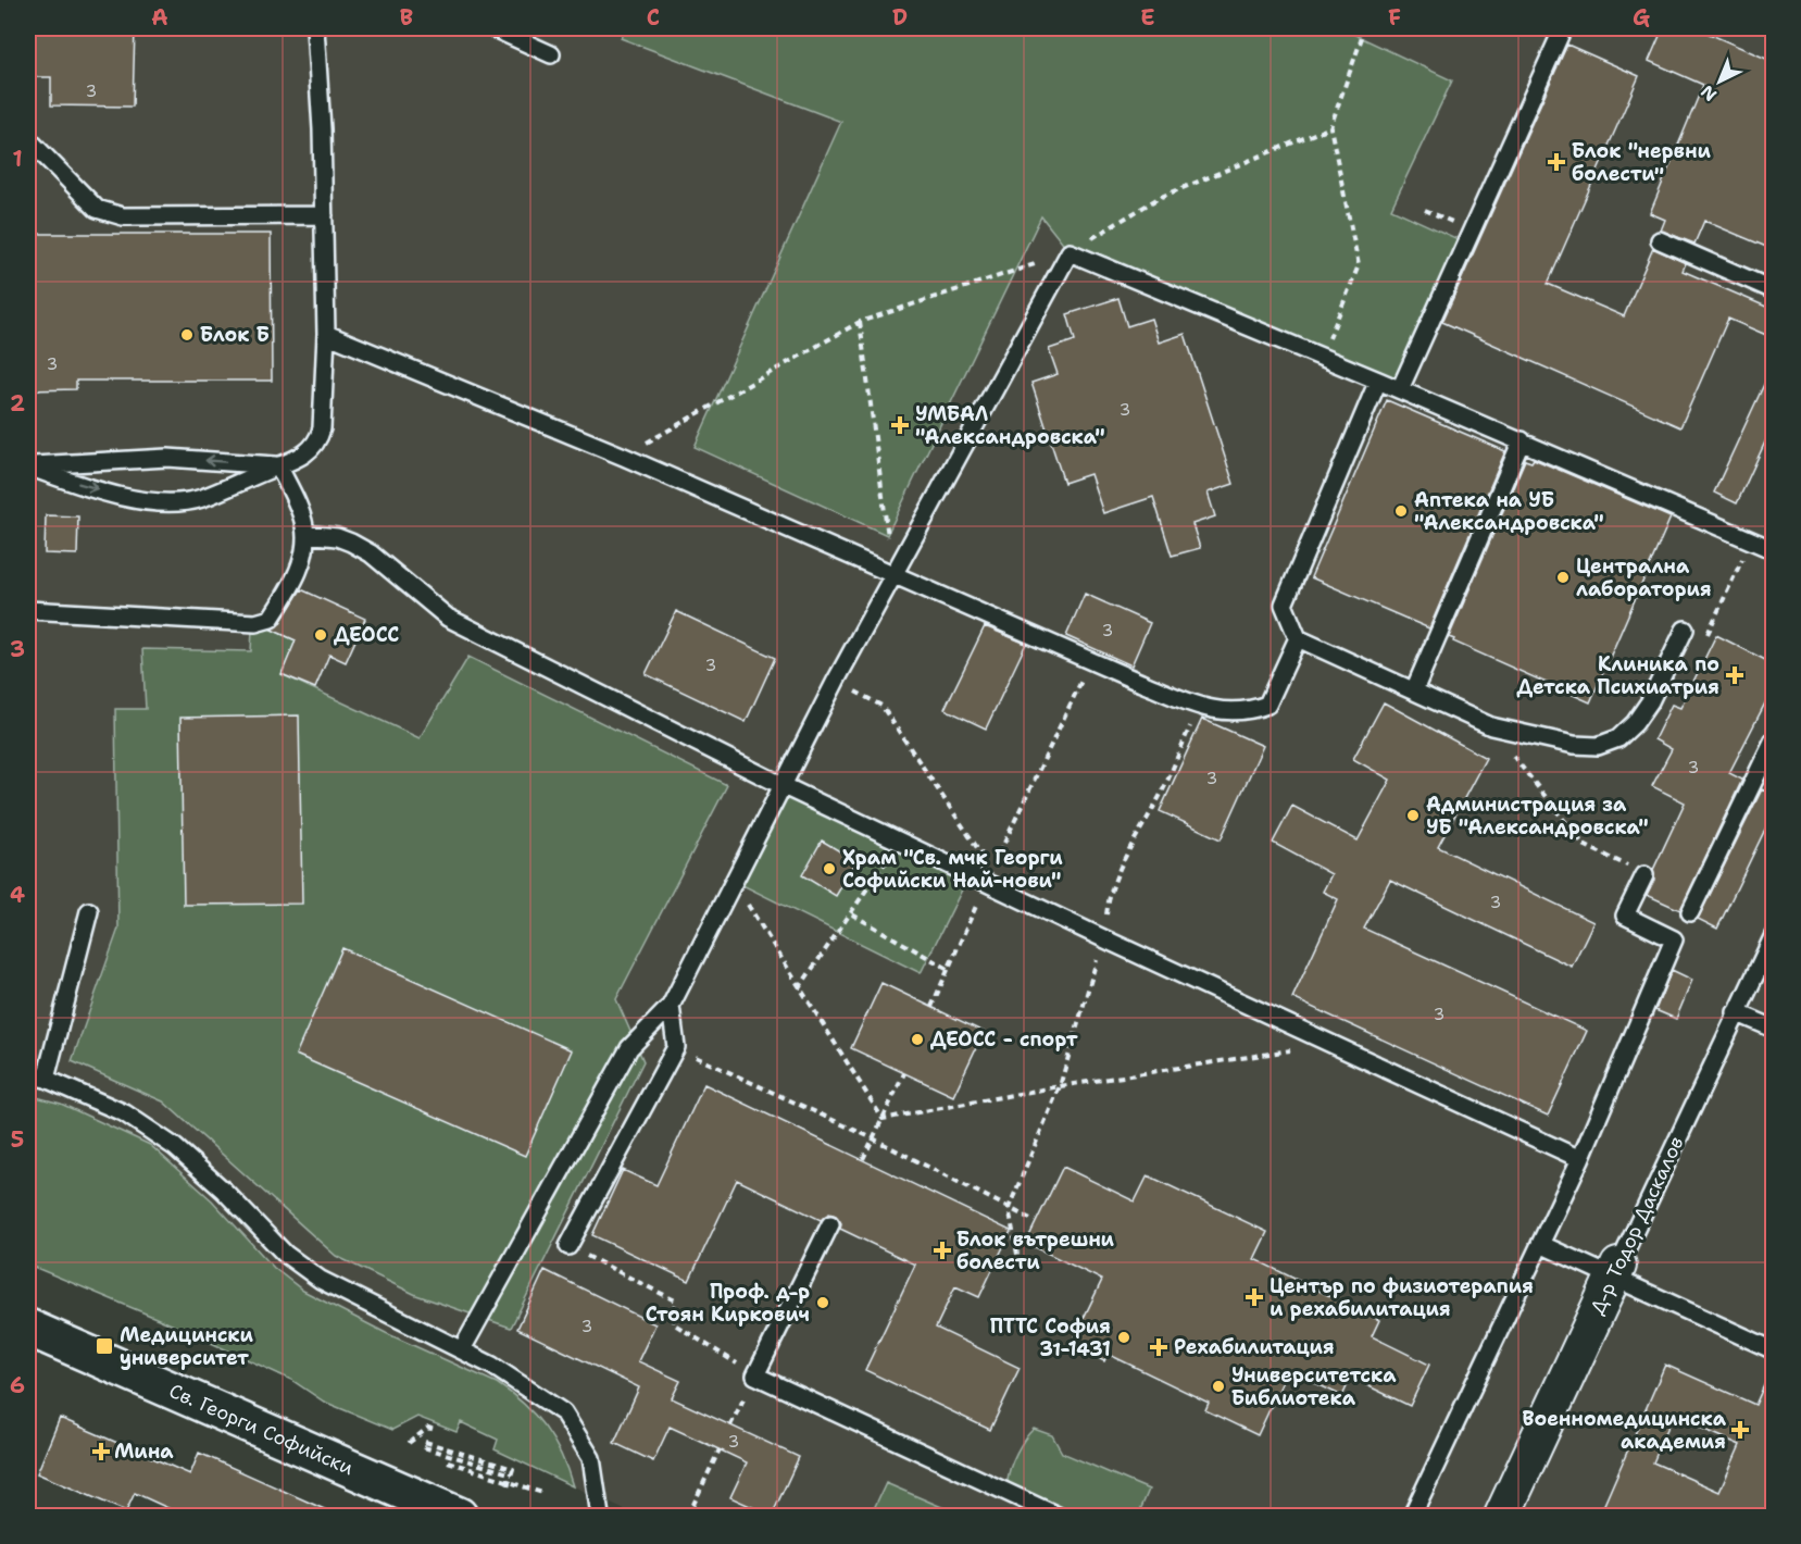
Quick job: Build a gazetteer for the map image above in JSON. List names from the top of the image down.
{
  "streets": {
    "main road": ["Св. Георги Софийски"],
    "street": ["Д-р Тодор Даскалов"]
  },
  "places": {
    "health": [
      "Блок \"нервни болести\"",
      "УМБАЛ \"Александровска\"",
      "Клиника по Детска Психиатрия",
      "Блок вътрешни болести",
      "Център по физиотерапия и рехабилитация",
      "Рехабилитация",
      "Военномедицинска академия",
      "Мина"
    ],
    "other": [
      "Блок Б",
      "Аптека на УБ \"Александровска\"",
      "Централна лаборатория",
      "ДЕОСС",
      "Администрация за УБ \"Александровска\"",
      "Храм \"Св. мчк Георги Софийски Най-нови\"",
      "ДЕОСС - спорт",
      "Проф. д-р Стоян Киркович",
      "ПТТС София 31-1431",
      "Университетска Библиотека"
    ],
    "transit": ["Медицински университет"]
  },
  "house_numbers": [
    "3",
    "3",
    "3",
    "3",
    "3",
    "3",
    "3",
    "3",
    "3",
    "3",
    "3"
  ],
  "north": "bottom left",
  "grid": {
    "columns": [
      "A",
      "B",
      "C",
      "D",
      "E",
      "F",
      "G"
    ],
    "rows": [
      "1",
      "2",
      "3",
      "4",
      "5",
      "6"
    ]
  }
}
